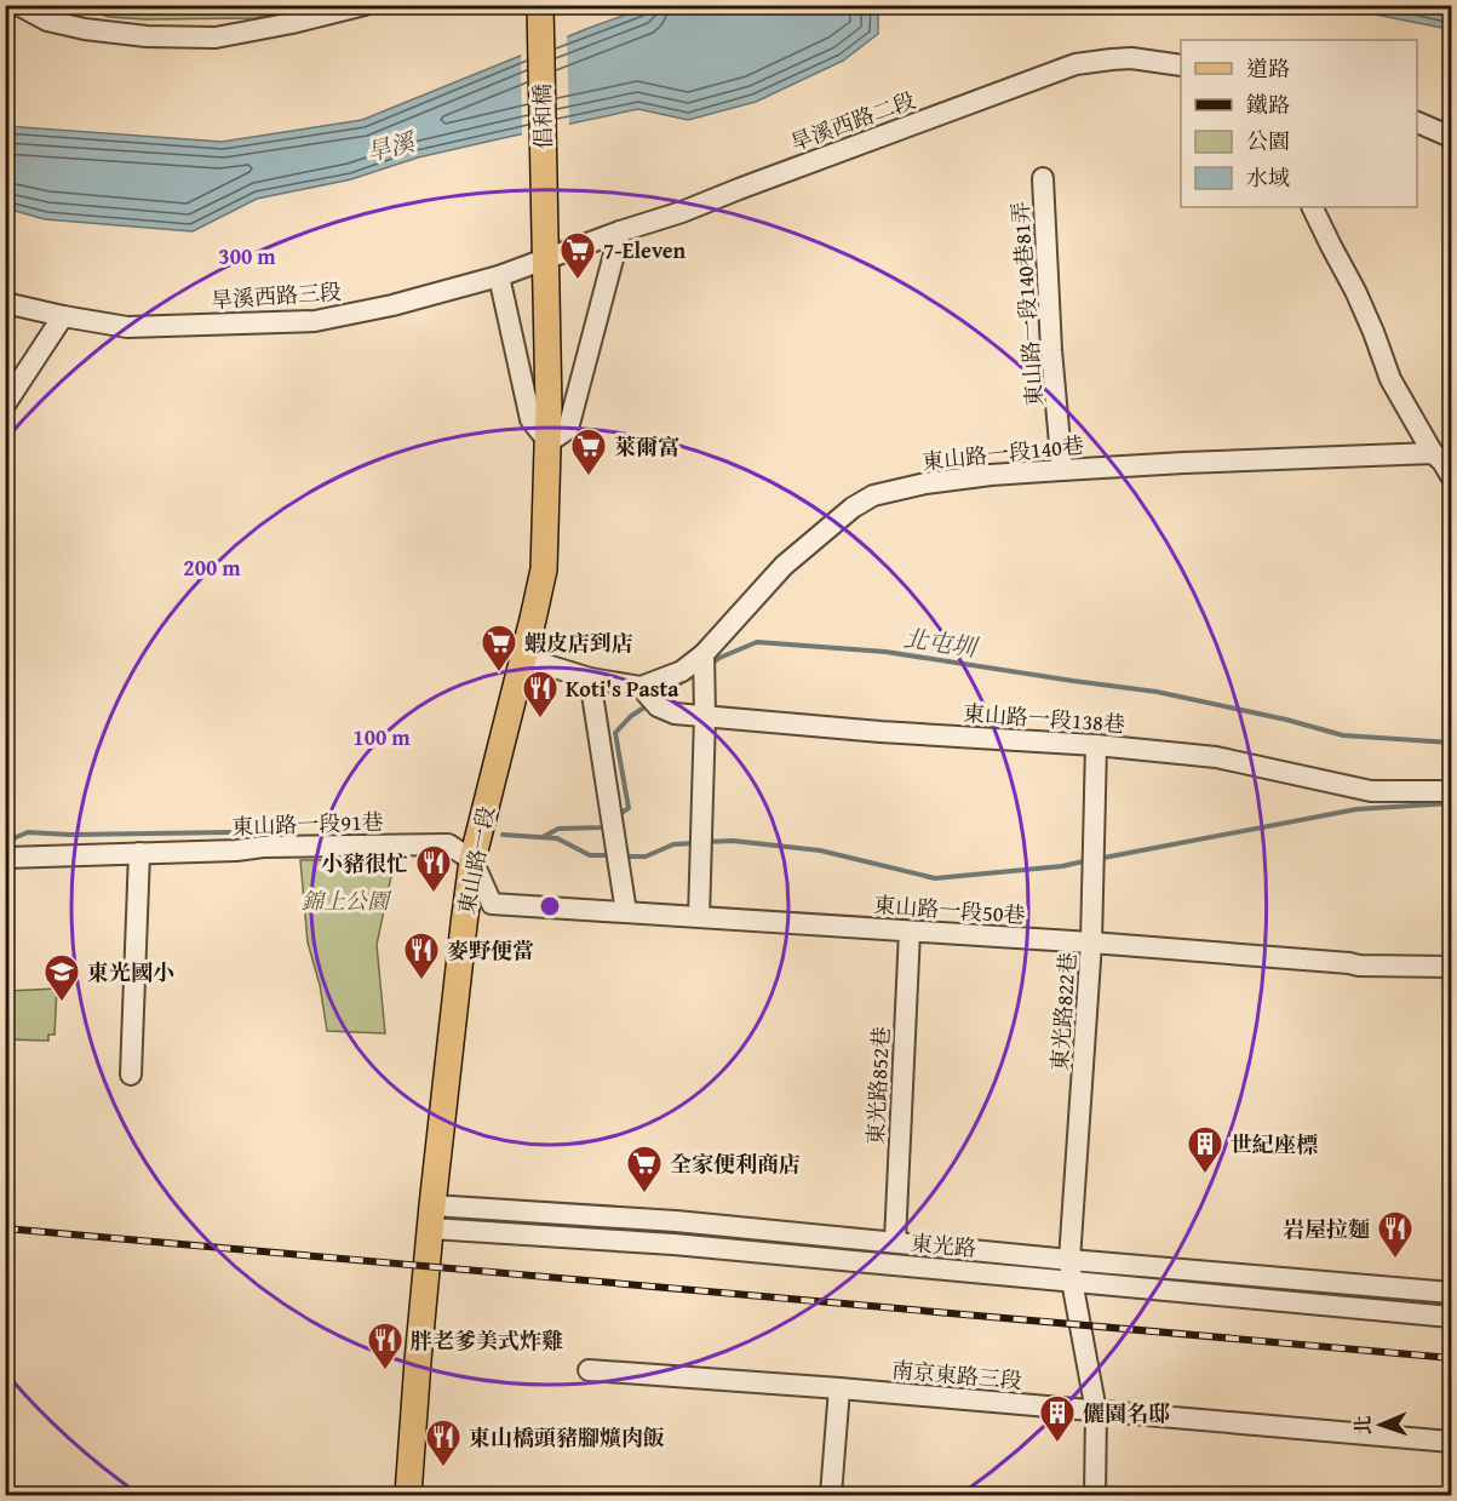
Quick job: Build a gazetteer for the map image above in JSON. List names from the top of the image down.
{
  "streets": {
    "main road": ["倡和橋", "東山路一段"],
    "street": [
      "旱溪西路二段",
      "旱溪西路三段",
      "東山路一段140巷81弄",
      "東山路一段140巷",
      "東山路一段138巷",
      "東山路一段91巷",
      "東山路一段50巷",
      "東光路822巷",
      "東光路852巷",
      "東光路",
      "南京東路三段"
    ]
  },
  "crossings": [
    ["倡和橋", "東山路一段"],
    ["旱溪西路二段", "旱溪西路三段"],
    ["旱溪西路二段", "東山路一段"],
    ["旱溪西路三段", "東山路一段"],
    ["東山路一段140巷81弄", "東山路一段140巷"],
    ["東山路一段140巷", "東山路一段138巷"],
    ["東山路一段138巷", "東光路822巷"],
    ["東山路一段91巷", "東山路一段"],
    ["東山路一段91巷", "東山路一段50巷"],
    ["東山路一段", "東山路一段50巷"],
    ["東山路一段", "東光路"],
    ["東山路一段50巷", "東光路822巷"],
    ["東山路一段50巷", "東光路852巷"],
    ["東光路822巷", "東光路"],
    ["東光路822巷", "南京東路三段"],
    ["東光路852巷", "東光路"]
  ],
  "water": ["旱溪", "北屯圳"],
  "parks": ["錦上公園"],
  "places": {
    "supermarket": [
      "7-Eleven",
      "萊爾富",
      "蝦皮店到店",
      "全家便利商店"
    ],
    "restaurant": [
      "Koti's Pasta",
      "小豬很忙",
      "麥野便當",
      "岩屋拉麵",
      "胖老爹美式炸雞",
      "東山橋頭豬腳爌肉飯"
    ],
    "school or university": ["東光國小"],
    "building": ["世紀座標", "儷園名邸"]
  },
  "legend": [
    "道路",
    "鐵路",
    "公園",
    "水域"
  ],
  "north": "left",
  "rings": ["300 m", "200 m", "100 m"]
}
